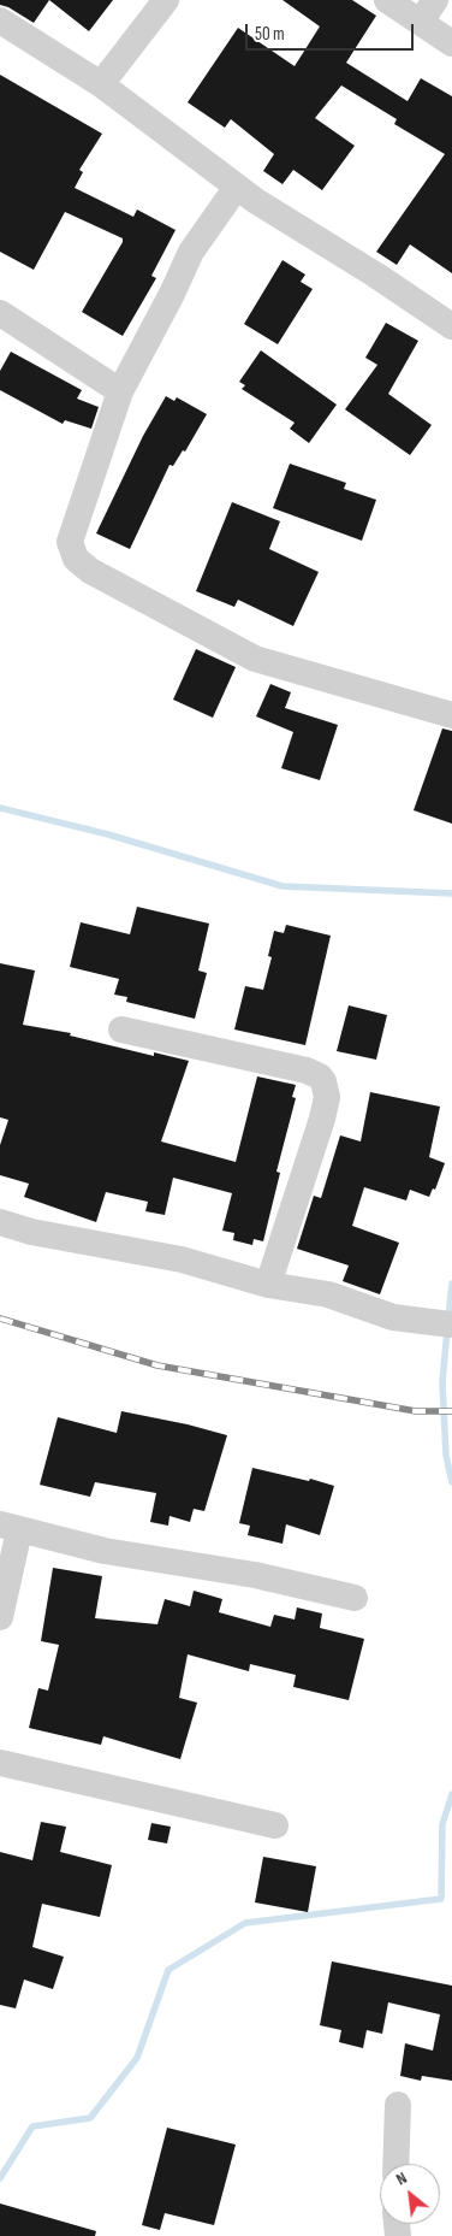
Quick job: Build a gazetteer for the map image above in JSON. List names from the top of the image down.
{
  "scale_bar": "50 m",
  "north": "top left"
}
